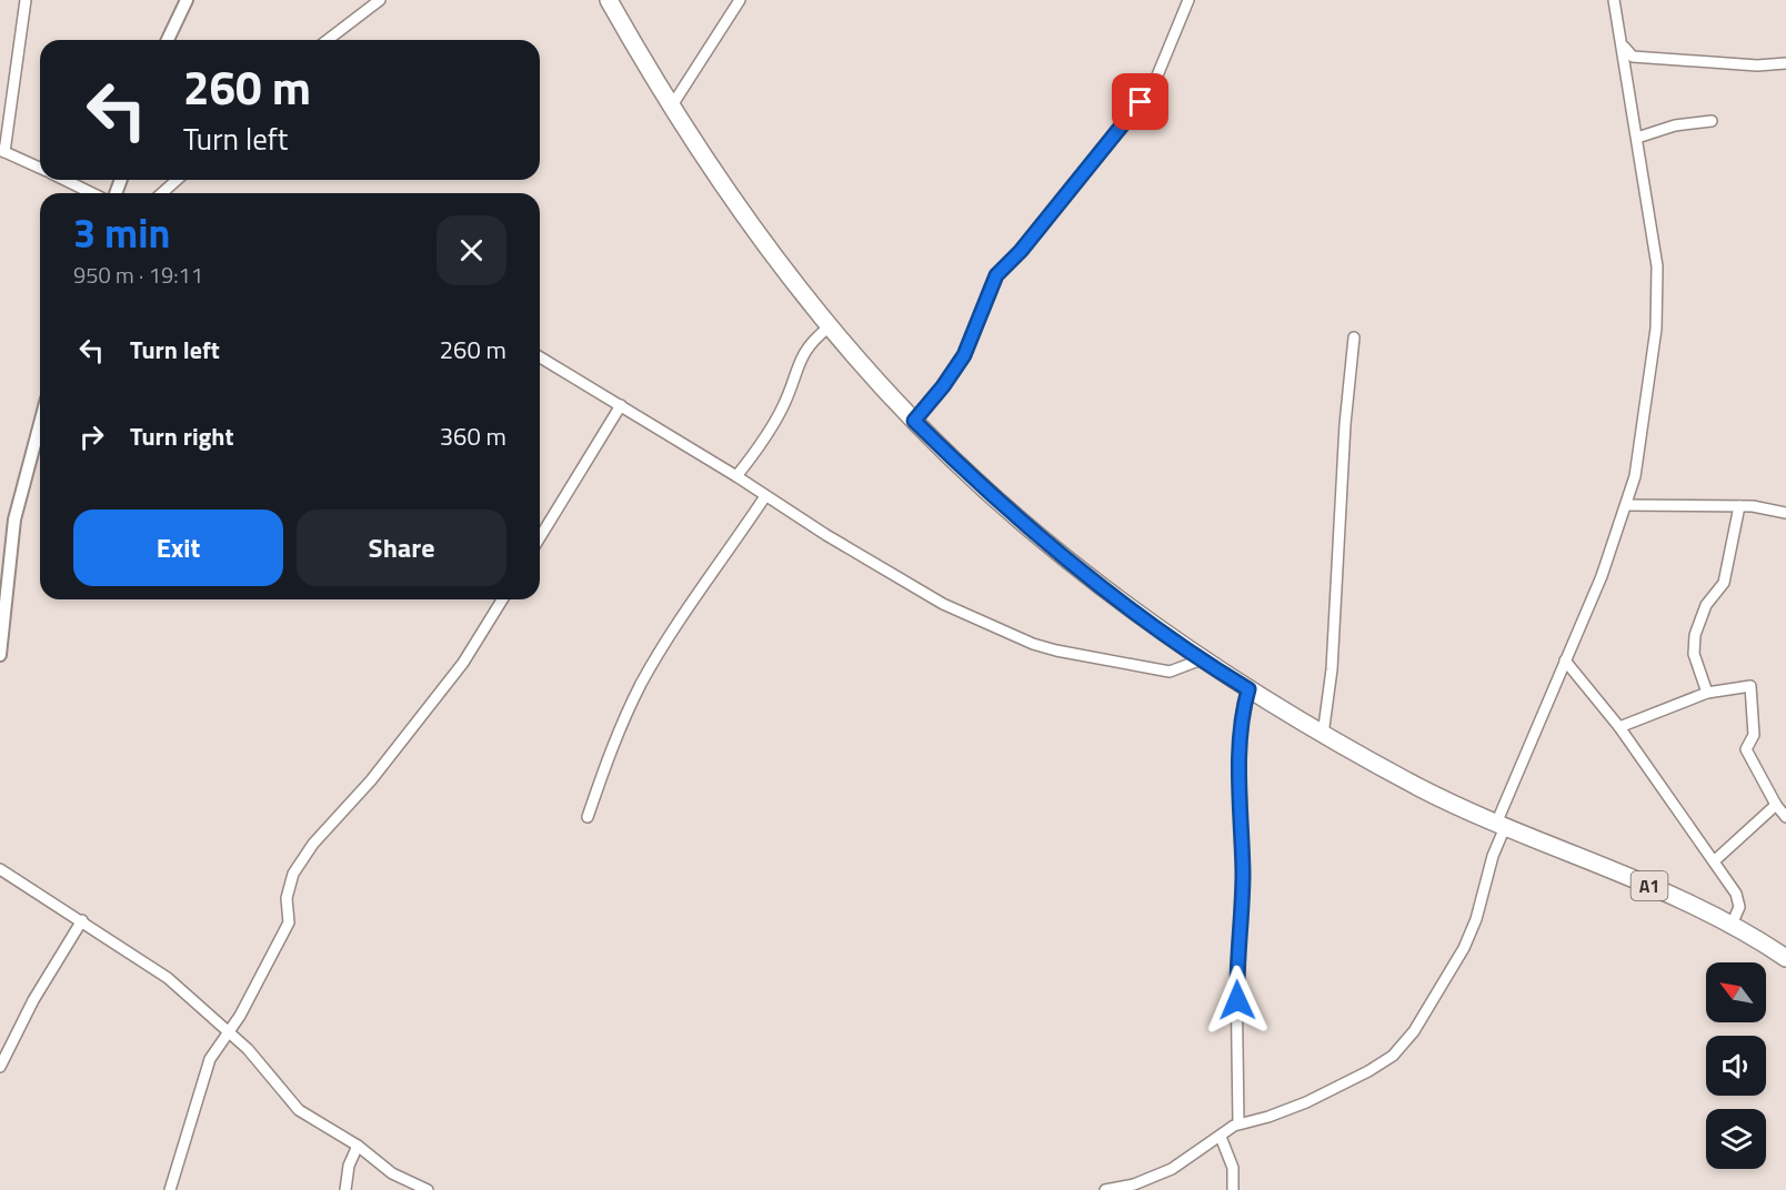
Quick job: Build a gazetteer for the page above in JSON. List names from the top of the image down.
{
  "streets": {
    "highway": ["A1"]
  },
  "north": "top left",
  "page": {
    "turn": ["260 m", "Turn left"],
    "heading": ["3 min", "950 m · 19:11"],
    "list": [
      {
        "name": "Turn left",
        "value": "260 m"
      },
      {
        "name": "Turn right",
        "value": "360 m"
      }
    ],
    "buttons": ["Exit", "Share"]
  }
}
